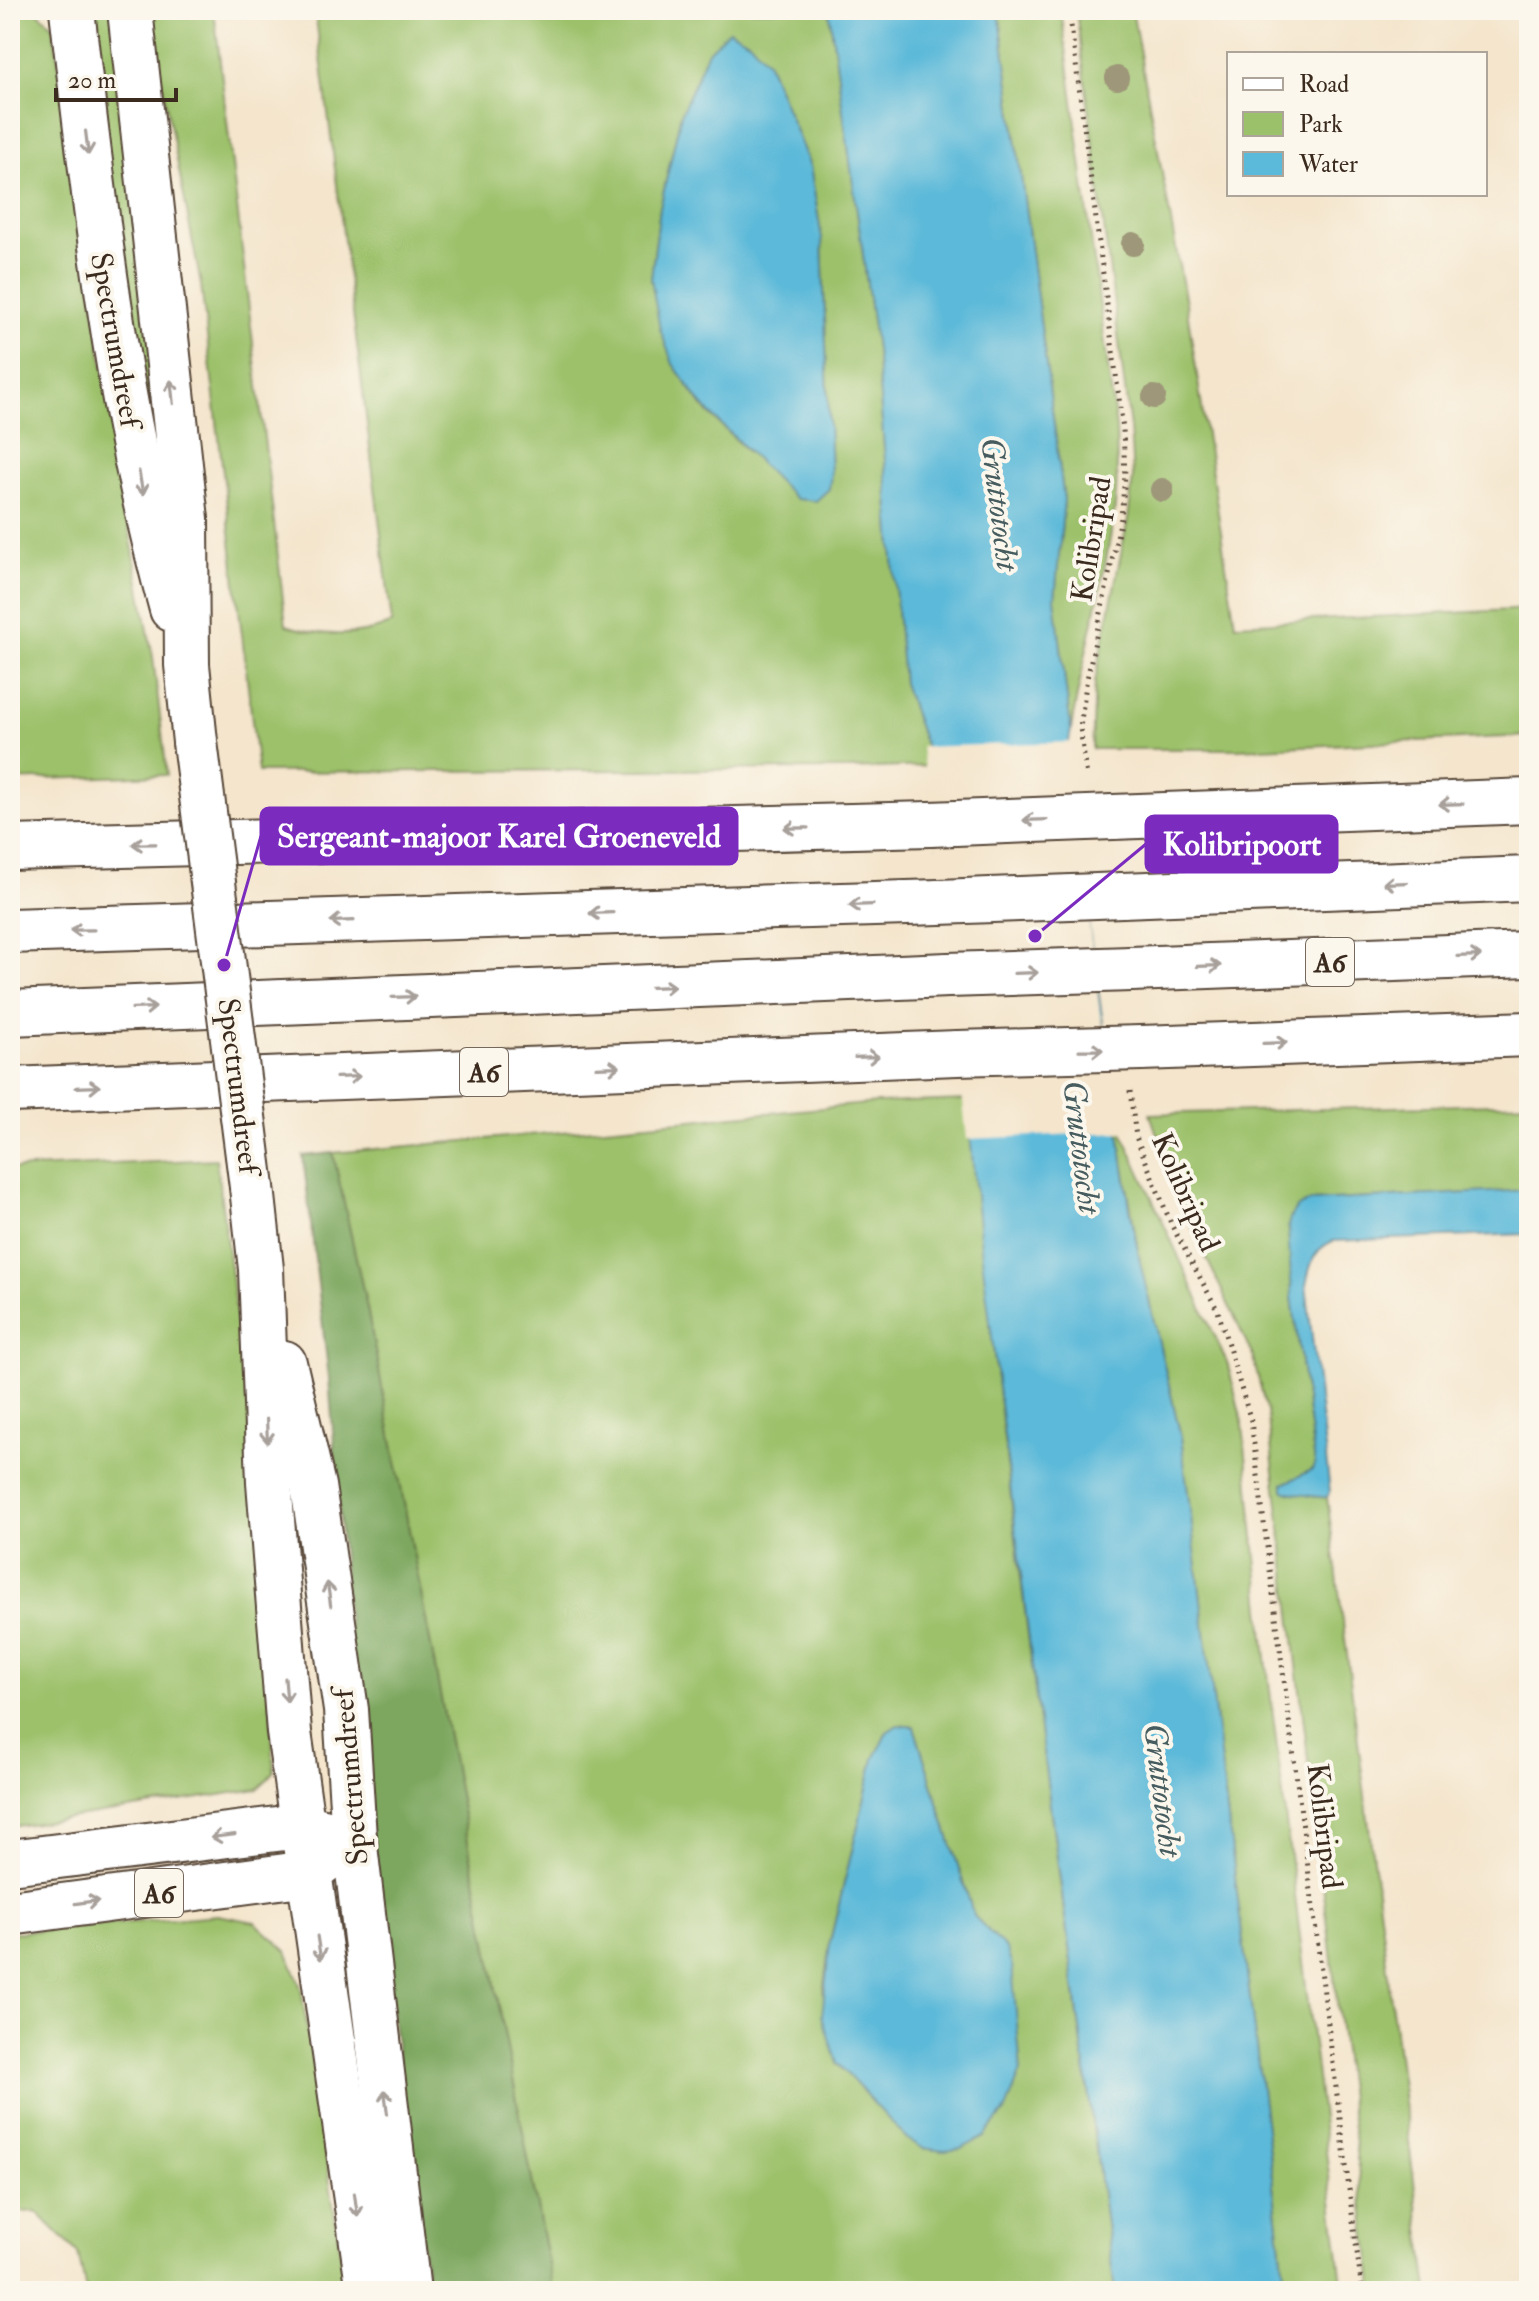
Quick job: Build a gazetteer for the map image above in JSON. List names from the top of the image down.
{
  "streets": {
    "main road": ["Spectrumdreef", "A6"],
    "path": ["Kolibripad"]
  },
  "crossings": [
    ["Spectrumdreef", "A6"],
    ["Kolibripad", "A6"]
  ],
  "water": ["Gruttotocht"],
  "places": ["Kolibripoort", "Sergeant-majoor Karel Groeneveld"],
  "legend": ["Road", "Park", "Water"],
  "scale_bar": "20 m"
}
